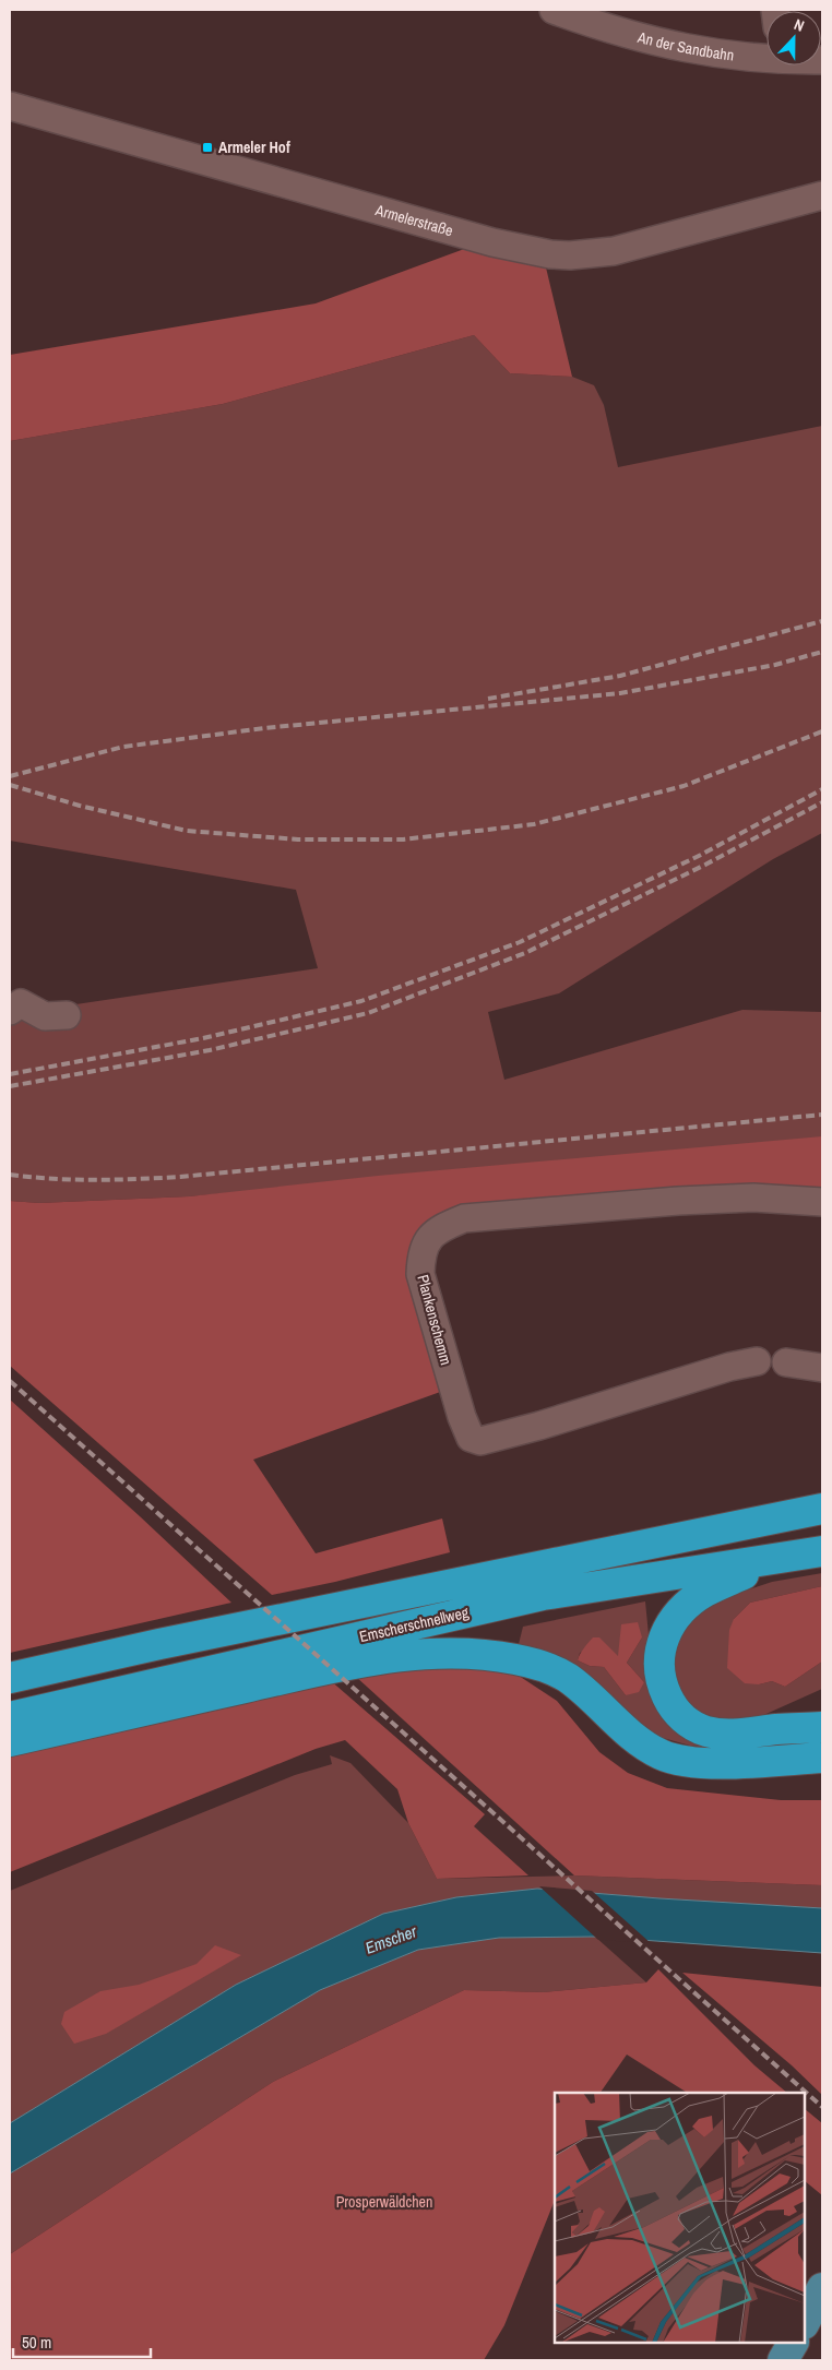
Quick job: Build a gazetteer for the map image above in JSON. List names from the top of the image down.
{
  "streets": {
    "highway": ["Emscherschnellweg"],
    "street": ["An der Sandbahn", "Armelerstraße", "Plankenschemm"]
  },
  "water": ["Emscher"],
  "parks": ["Prosperwäldchen"],
  "places": {
    "transit": ["Armeler Hof"]
  },
  "scale_bar": "50 m",
  "north": "top"
}
